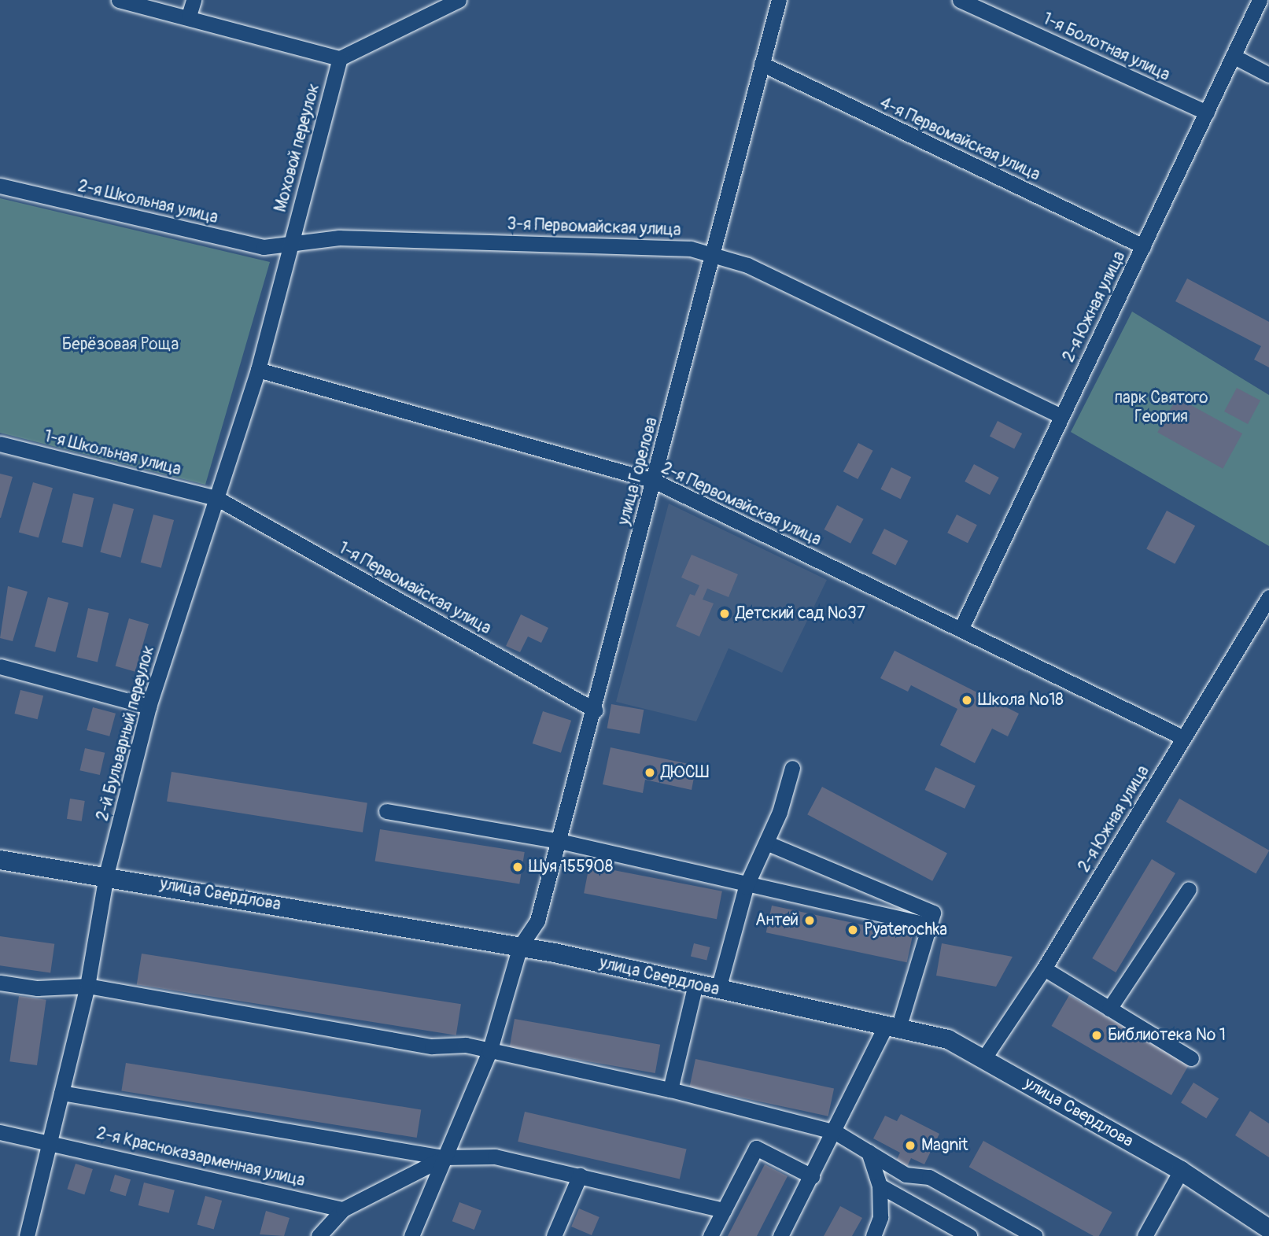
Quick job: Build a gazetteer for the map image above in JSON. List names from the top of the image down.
{
  "streets": {
    "main road": ["улица Свердлова"],
    "street": [
      "1-я Болотная улица",
      "4-я Первомайская улица",
      "Моховой переулок",
      "2-я Школьная улица",
      "3-я Первомайская улица",
      "2-я Южная улица",
      "1-я Школьная улица",
      "улица Горелова",
      "2-я Первомайская улица",
      "1-я Первомайская улица",
      "2-й Бульварный переулок",
      "2-я Красноказарменная улица"
    ]
  },
  "crossings": [
    ["1-я Болотная улица", "2-я Южная улица"],
    ["4-я Первомайская улица", "2-я Южная улица"],
    ["4-я Первомайская улица", "улица Горелова"],
    ["Моховой переулок", "2-я Школьная улица"],
    ["Моховой переулок", "3-я Первомайская улица"],
    ["Моховой переулок", "2-й Бульварный переулок"],
    ["2-я Школьная улица", "3-я Первомайская улица"],
    ["2-я Школьная улица", "2-й Бульварный переулок"],
    ["3-я Первомайская улица", "2-я Южная улица"],
    ["3-я Первомайская улица", "улица Горелова"],
    ["3-я Первомайская улица", "2-й Бульварный переулок"],
    ["2-я Южная улица", "2-я Первомайская улица"],
    ["2-я Южная улица", "улица Свердлова"],
    ["1-я Школьная улица", "1-я Первомайская улица"],
    ["1-я Школьная улица", "2-й Бульварный переулок"],
    ["улица Горелова", "2-я Первомайская улица"],
    ["улица Горелова", "1-я Первомайская улица"],
    ["улица Горелова", "улица Свердлова"],
    ["2-я Первомайская улица", "2-й Бульварный переулок"],
    ["1-я Первомайская улица", "2-й Бульварный переулок"],
    ["2-й Бульварный переулок", "улица Свердлова"],
    ["2-й Бульварный переулок", "2-я Красноказарменная улица"]
  ],
  "parks": ["Берёзовая Роща", "парк Святого Георгия"],
  "places": [
    "Детский сад №37",
    "Школа №18",
    "ДЮСШ",
    "Шуя 155908",
    "Антей",
    "Pyaterochka",
    "Библиотека № 1",
    "Magnit"
  ]
}
